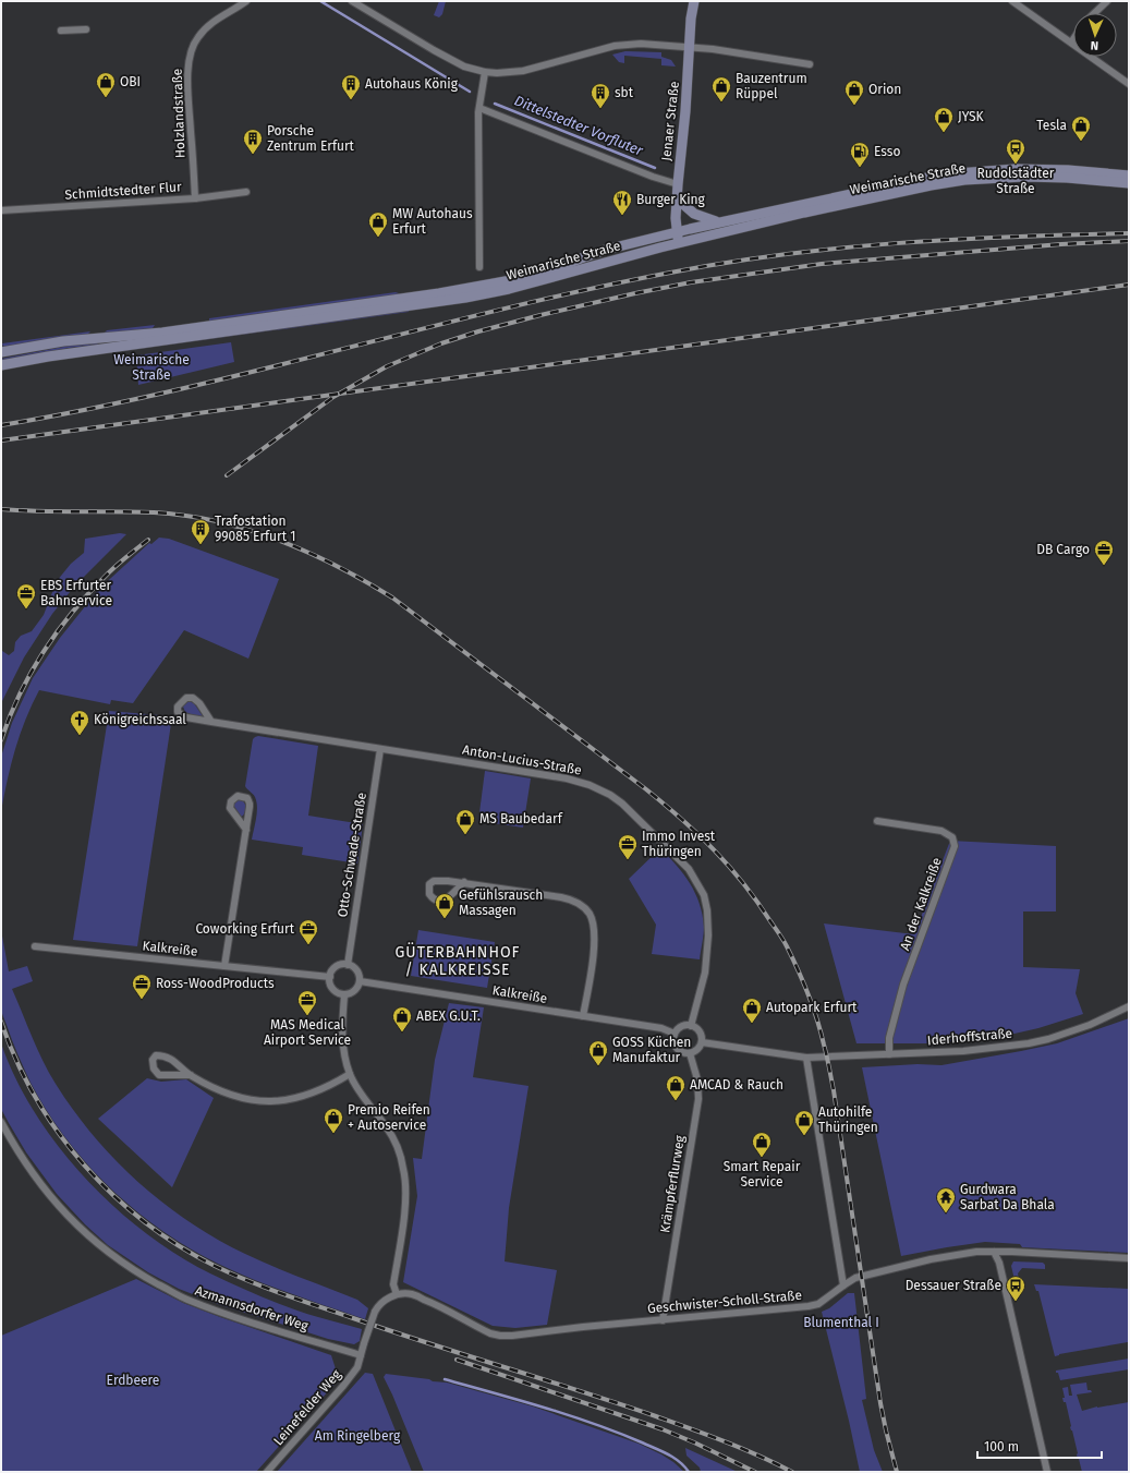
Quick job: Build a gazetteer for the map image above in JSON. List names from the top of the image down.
{
  "streets": {
    "main road": ["Jenaer Straße", "Weimarische Straße"],
    "street": [
      "Holzlandstraße",
      "Schmidtstedter Flur",
      "Anton-Lucius-Straße",
      "Otto-Schwade-Straße",
      "An der Kalkreiße",
      "Kalkreiße",
      "Iderhoffstraße",
      "Krämpferflurweg",
      "Geschwister-Scholl-Straße",
      "Azmannsdorfer Weg",
      "Leinefelder Weg"
    ]
  },
  "crossings": [
    ["Holzlandstraße", "Schmidtstedter Flur"],
    ["Jenaer Straße", "Weimarische Straße"],
    ["Anton-Lucius-Straße", "Otto-Schwade-Straße"],
    ["Anton-Lucius-Straße", "Kalkreiße"],
    ["Anton-Lucius-Straße", "Krämpferflurweg"],
    ["Otto-Schwade-Straße", "Kalkreiße"],
    ["An der Kalkreiße", "Iderhoffstraße"],
    ["Kalkreiße", "Krämpferflurweg"],
    ["Krämpferflurweg", "Geschwister-Scholl-Straße"],
    ["Azmannsdorfer Weg", "Leinefelder Weg"]
  ],
  "districts": ["GÜTERBAHNHOF / KALKREISSE"],
  "water": ["Dittelstedter Vorfluter"],
  "parks": [
    "Weimarische Straße",
    "Blumenthal I",
    "Erdbeere",
    "Am Ringelberg"
  ],
  "places": {
    "shop": [
      "OBI",
      "Bauzentrum Rüppel",
      "Orion",
      "JYSK",
      "Tesla",
      "MW Autohaus Erfurt",
      "MS Baubedarf",
      "Gefühlsrausch Massagen",
      "Autopark Erfurt",
      "ABEX G.U.T.",
      "GOSS Küchen Manufaktur",
      "AMCAD & Rauch",
      "Premio Reifen + Autoservice",
      "Autohilfe Thüringen",
      "Smart Repair Service"
    ],
    "building": [
      "Autohaus König",
      "sbt",
      "Porsche Zentrum Erfurt",
      "Trafostation 99085 Erfurt 1"
    ],
    "bus stop": ["Rudolstädter Straße", "Dessauer Straße"],
    "fuel station": ["Esso"],
    "restaurant": ["Burger King"],
    "office": [
      "DB Cargo",
      "EBS Erfurter Bahnservice",
      "Immo Invest Thüringen",
      "Coworking Erfurt",
      "Ross-WoodProducts",
      "MAS Medical Airport Service"
    ],
    "church": ["Königreichssaal"],
    "temple": ["Gurdwara Sarbat Da Bhala"]
  },
  "scale_bar": "100 m",
  "north": "bottom"
}
